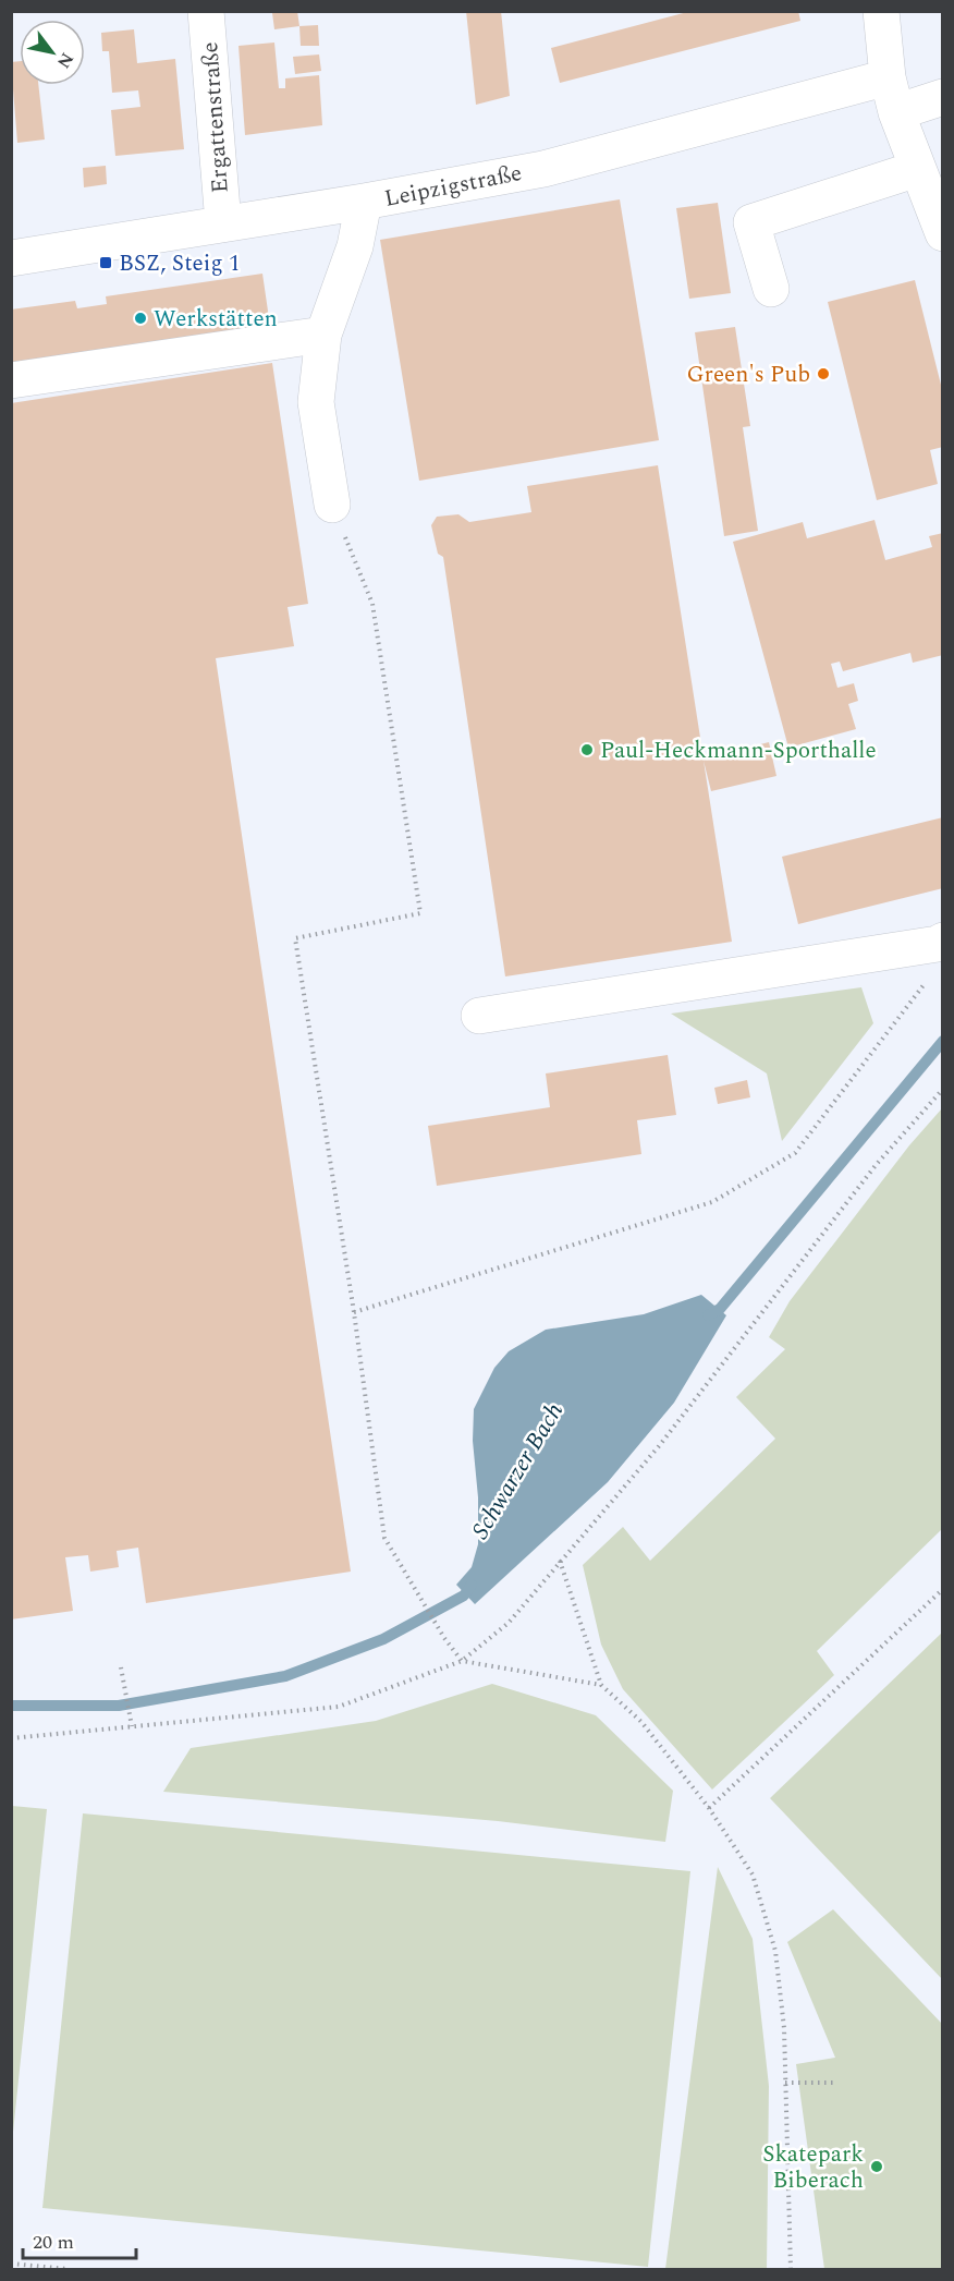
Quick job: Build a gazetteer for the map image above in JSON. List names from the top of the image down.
{
  "streets": {
    "street": ["Ergattenstraße", "Leipzigstraße"]
  },
  "crossings": [
    ["Ergattenstraße", "Leipzigstraße"]
  ],
  "water": ["Schwarzer Bach"],
  "places": {
    "transit": ["BSZ, Steig 1"],
    "other": [
      "Werkstätten",
      "Green's Pub",
      "Paul-Heckmann-Sporthalle",
      "Skatepark Biberach"
    ]
  },
  "scale_bar": "20 m",
  "north": "bottom right"
}
